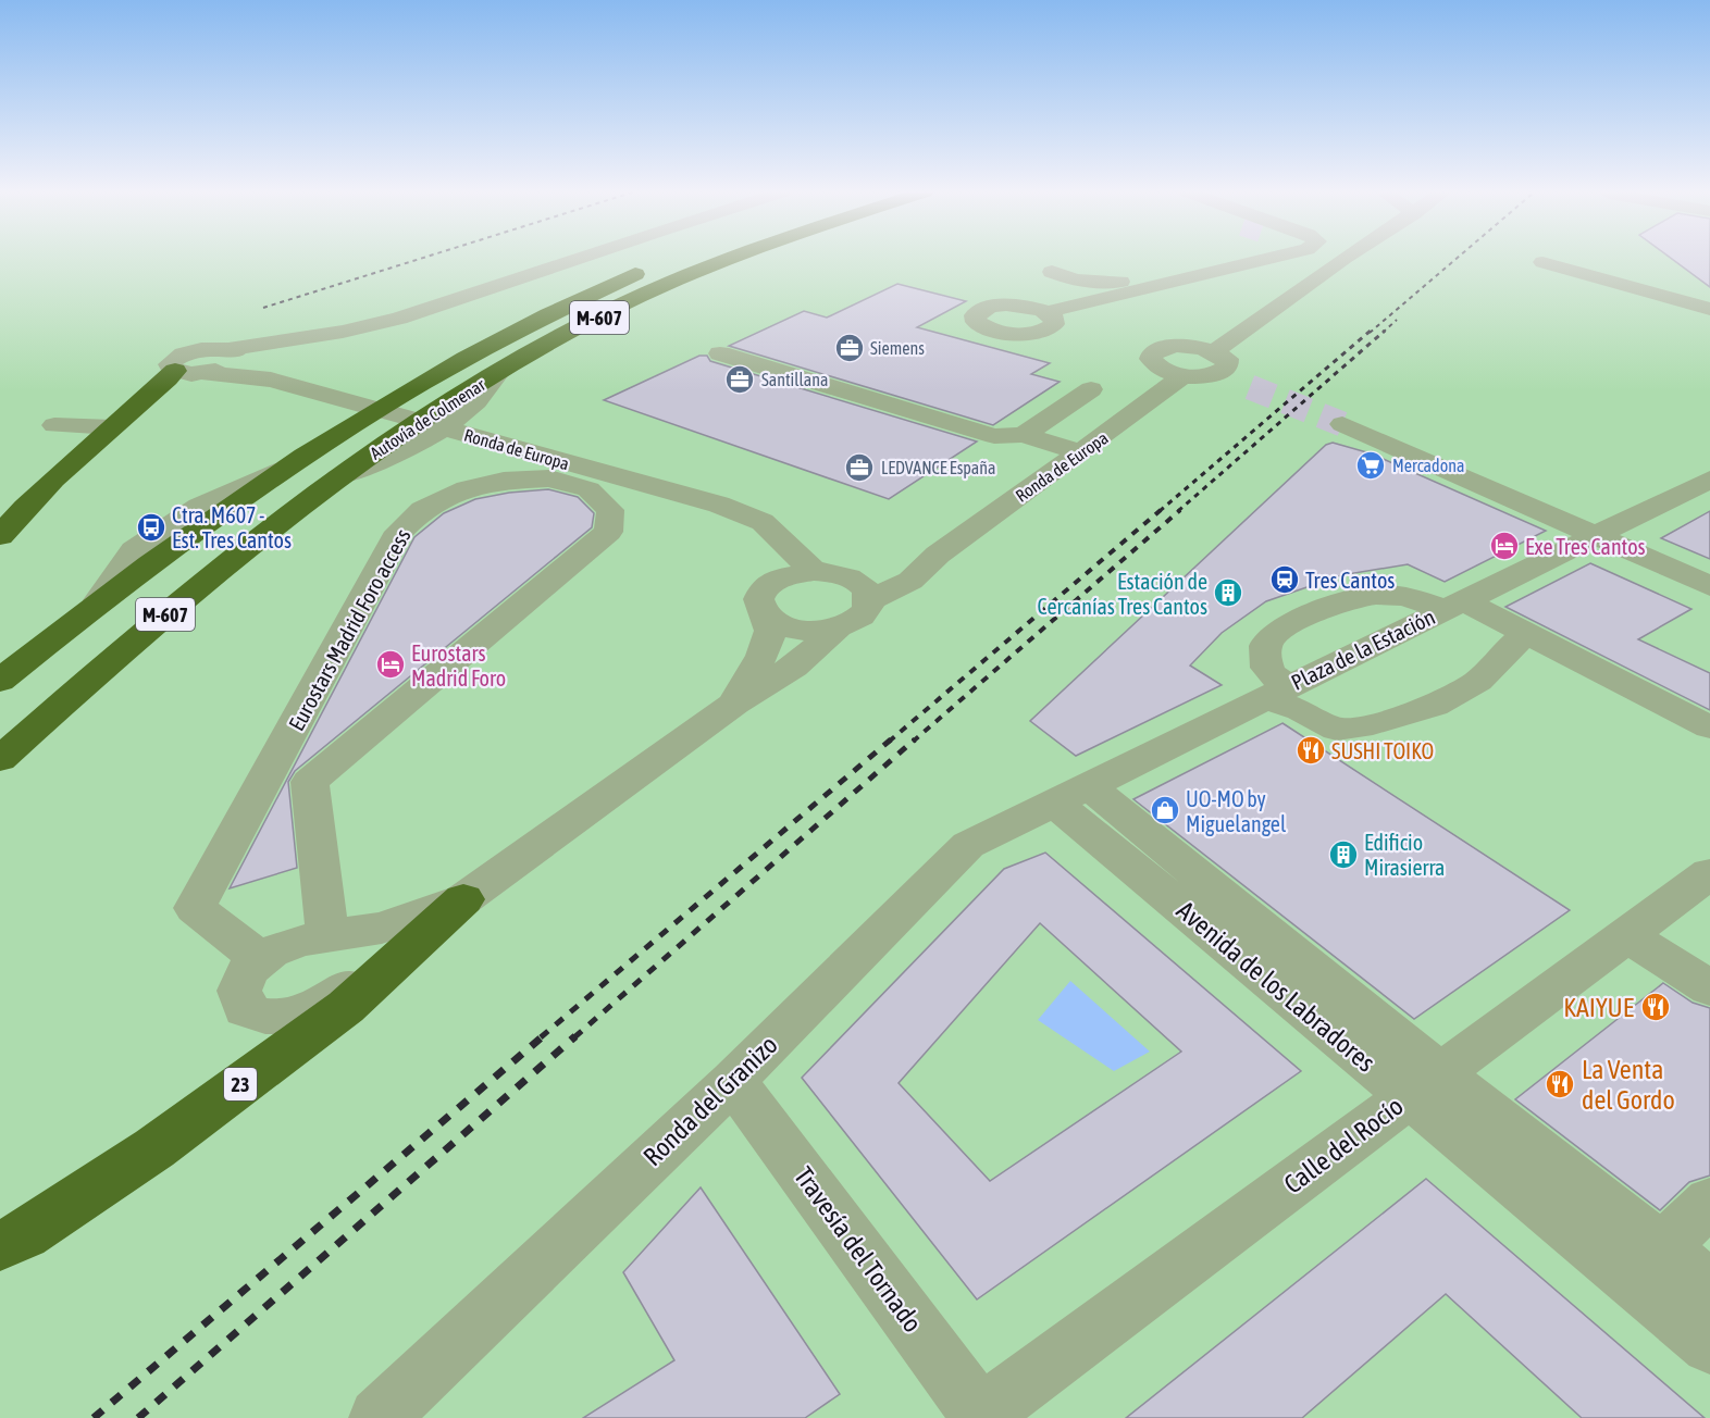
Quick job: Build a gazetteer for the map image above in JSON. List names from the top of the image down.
{
  "streets": {
    "highway": ["M-607", "Autovía de Colmenar", "23"],
    "street": [
      "Ronda de Europa",
      "Eurostars Madrid Foro access",
      "Plaza de la Estación",
      "Avenida de los Labradores",
      "Ronda del Granizo",
      "Calle del Rocío",
      "Travesía del Tornado"
    ]
  },
  "crossings": [
    ["Plaza de la Estación", "Avenida de los Labradores"],
    ["Plaza de la Estación", "Ronda del Granizo"],
    ["Avenida de los Labradores", "Ronda del Granizo"],
    ["Avenida de los Labradores", "Calle del Rocío"],
    ["Ronda del Granizo", "Travesía del Tornado"],
    ["Calle del Rocío", "Travesía del Tornado"]
  ],
  "places": {
    "office": ["Siemens", "Santillana", "LEDVANCE España"],
    "supermarket": ["Mercadona"],
    "bus stop": ["Ctra. M607 - Est. Tres Cantos"],
    "hotel": ["Exe Tres Cantos", "Eurostars Madrid Foro"],
    "station": ["Tres Cantos"],
    "building": ["Estación de Cercanías Tres Cantos", "Edificio Mirasierra"],
    "restaurant": ["SUSHI TOIKO", "KAIYUE", "La Venta del Gordo"],
    "shop": ["UO-MO by Miguelangel"]
  }
}
